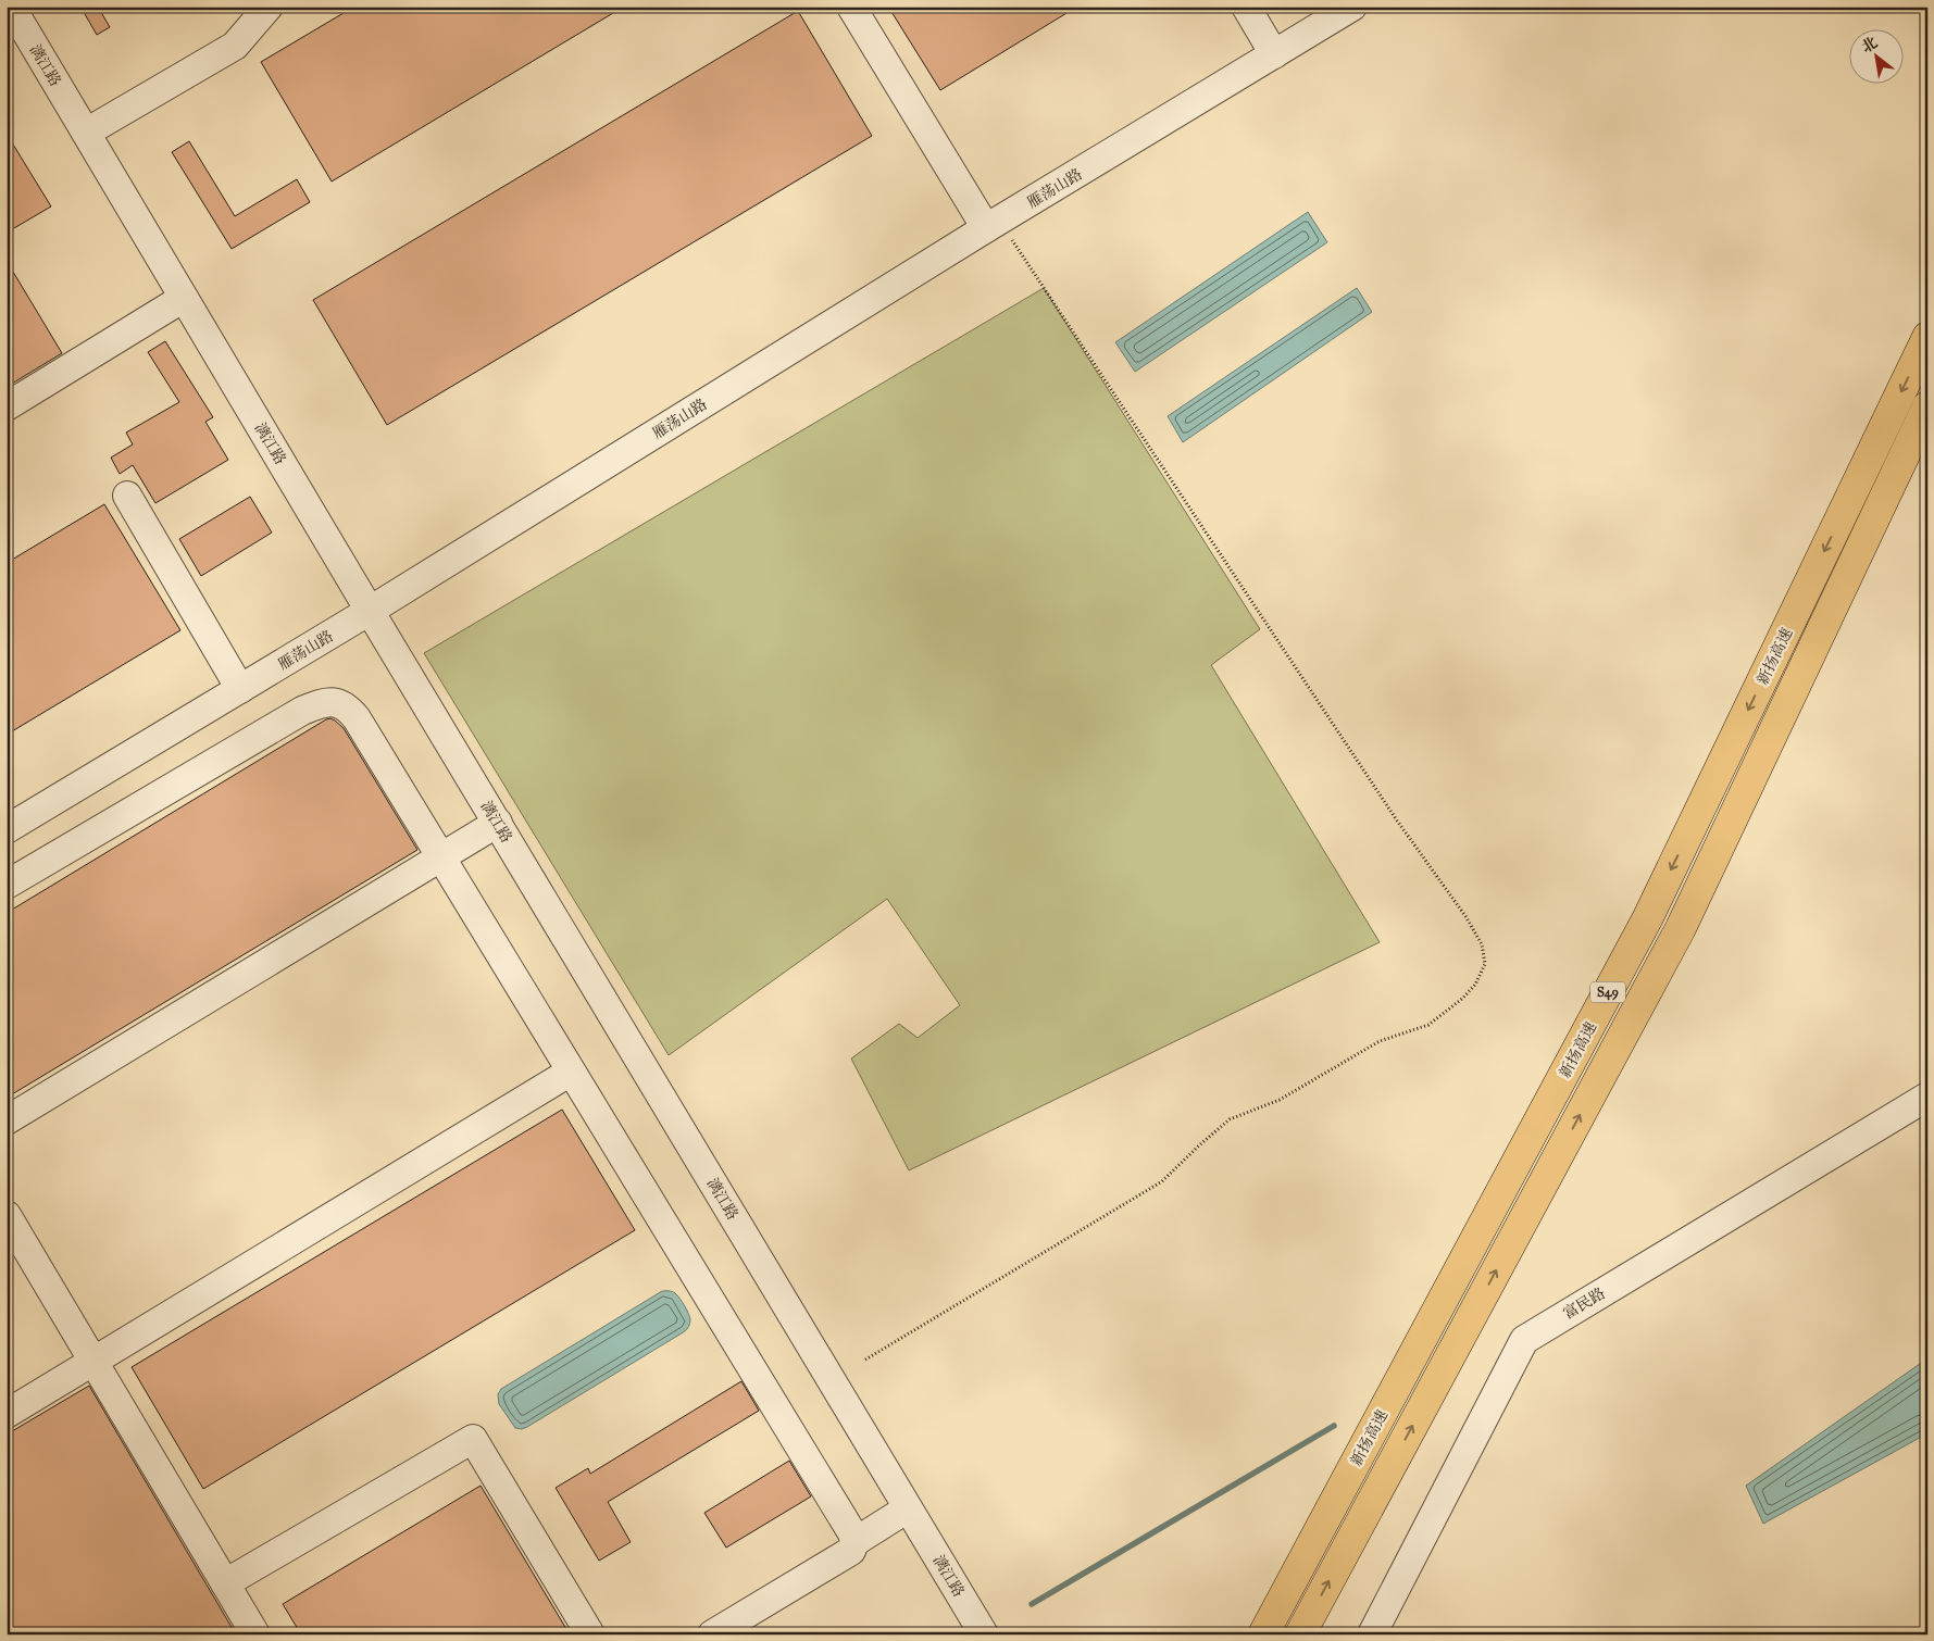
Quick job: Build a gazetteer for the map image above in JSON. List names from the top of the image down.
{
  "streets": {
    "highway": ["新扬高速", "S49"],
    "street": ["漓江路", "雁荡山路", "富民路"]
  },
  "crossings": [
    ["漓江路", "雁荡山路"]
  ],
  "north": "top left"
}
